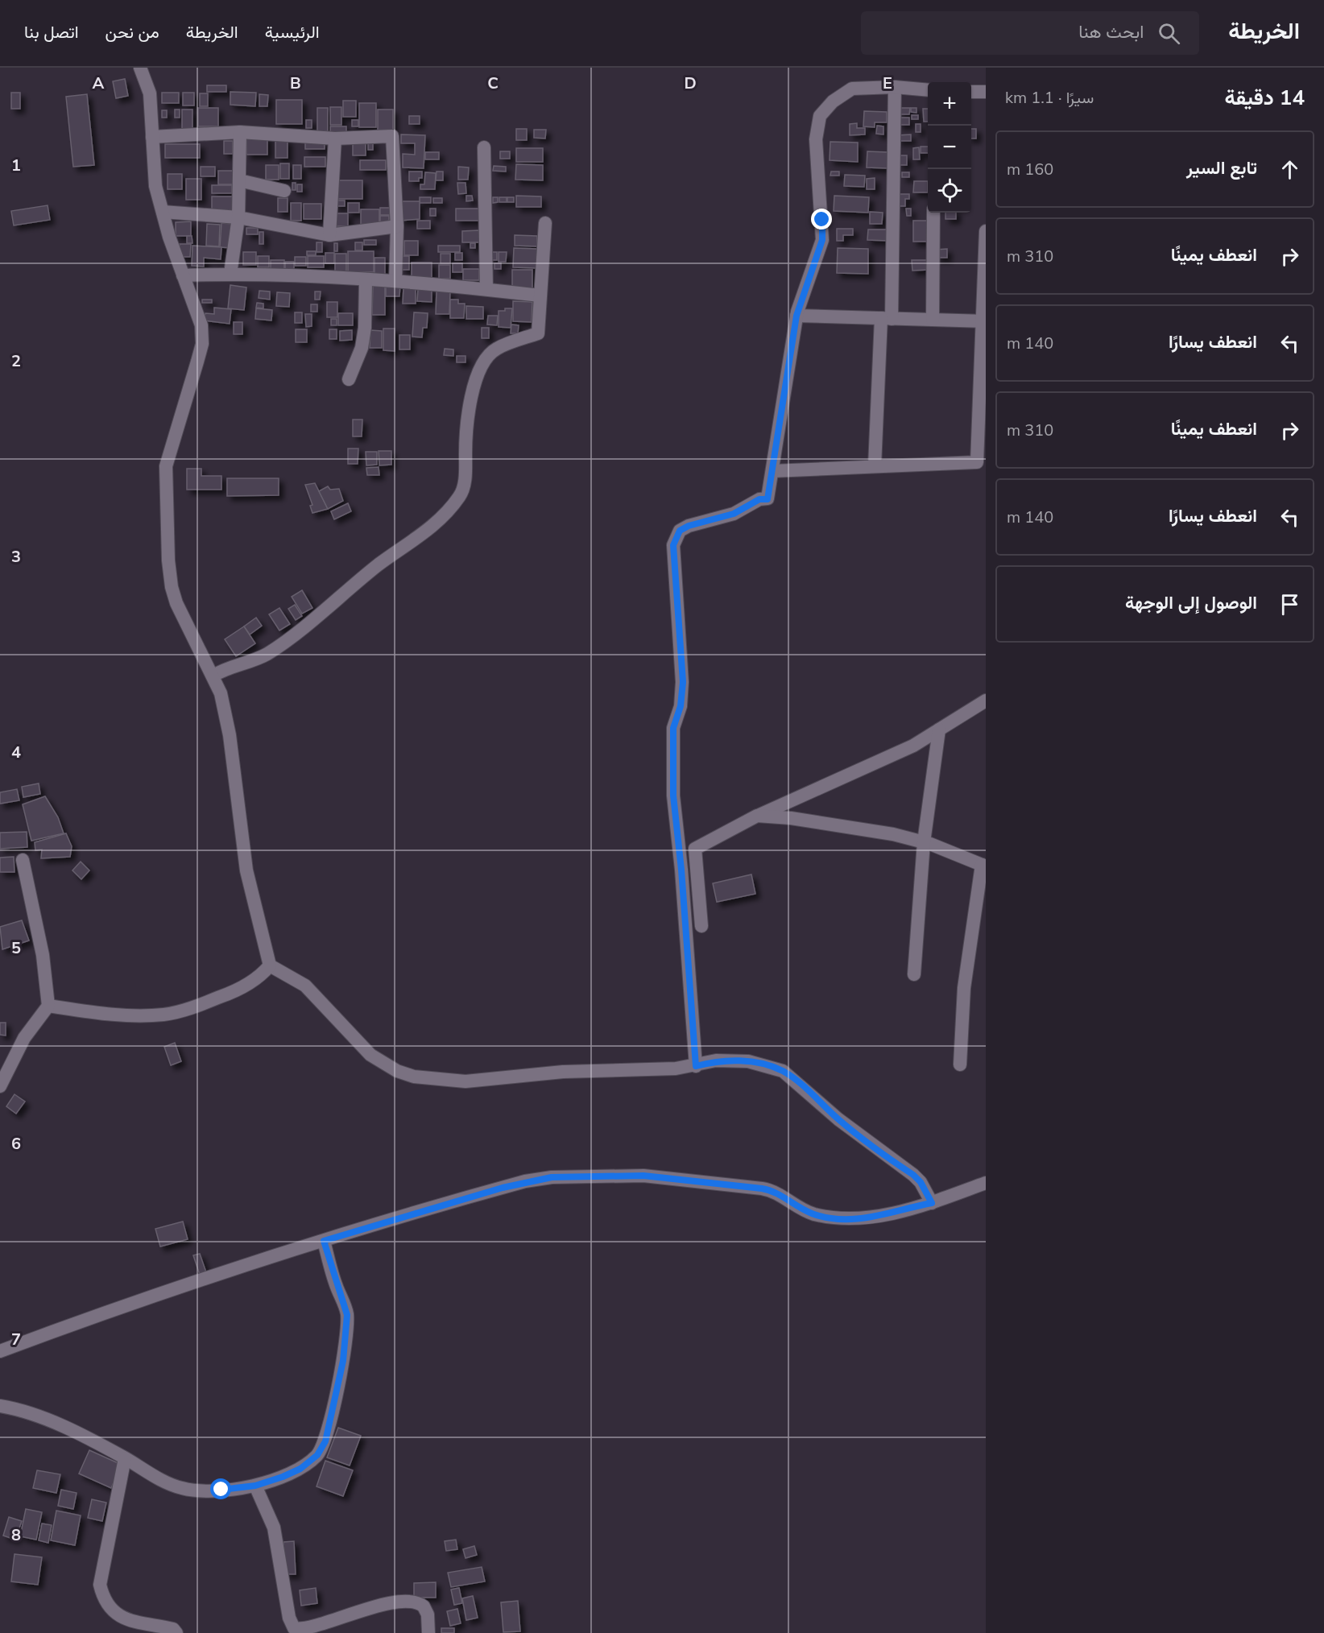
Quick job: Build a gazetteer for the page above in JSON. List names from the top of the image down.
{
  "page": {
    "header": "الخريطة",
    "search": "ابحث هنا",
    "nav": [
      "الرئيسية",
      "الخريطة",
      "من نحن",
      "اتصل بنا"
    ],
    "heading": ["14 دقيقة", "سيرًا · 1.1 km"],
    "map_buttons": ["+", "−"],
    "list": [
      ["تابع السير", "160 m"],
      ["انعطف يمينًا", "310 m"],
      ["انعطف يسارًا", "140 m"],
      ["انعطف يمينًا", "310 m"],
      ["انعطف يسارًا", "140 m"],
      "الوصول إلى الوجهة"
    ]
  },
  "grid": {
    "columns": [
      "A",
      "B",
      "C",
      "D",
      "E"
    ],
    "rows": [
      "1",
      "2",
      "3",
      "4",
      "5",
      "6",
      "7",
      "8"
    ]
  }
}
